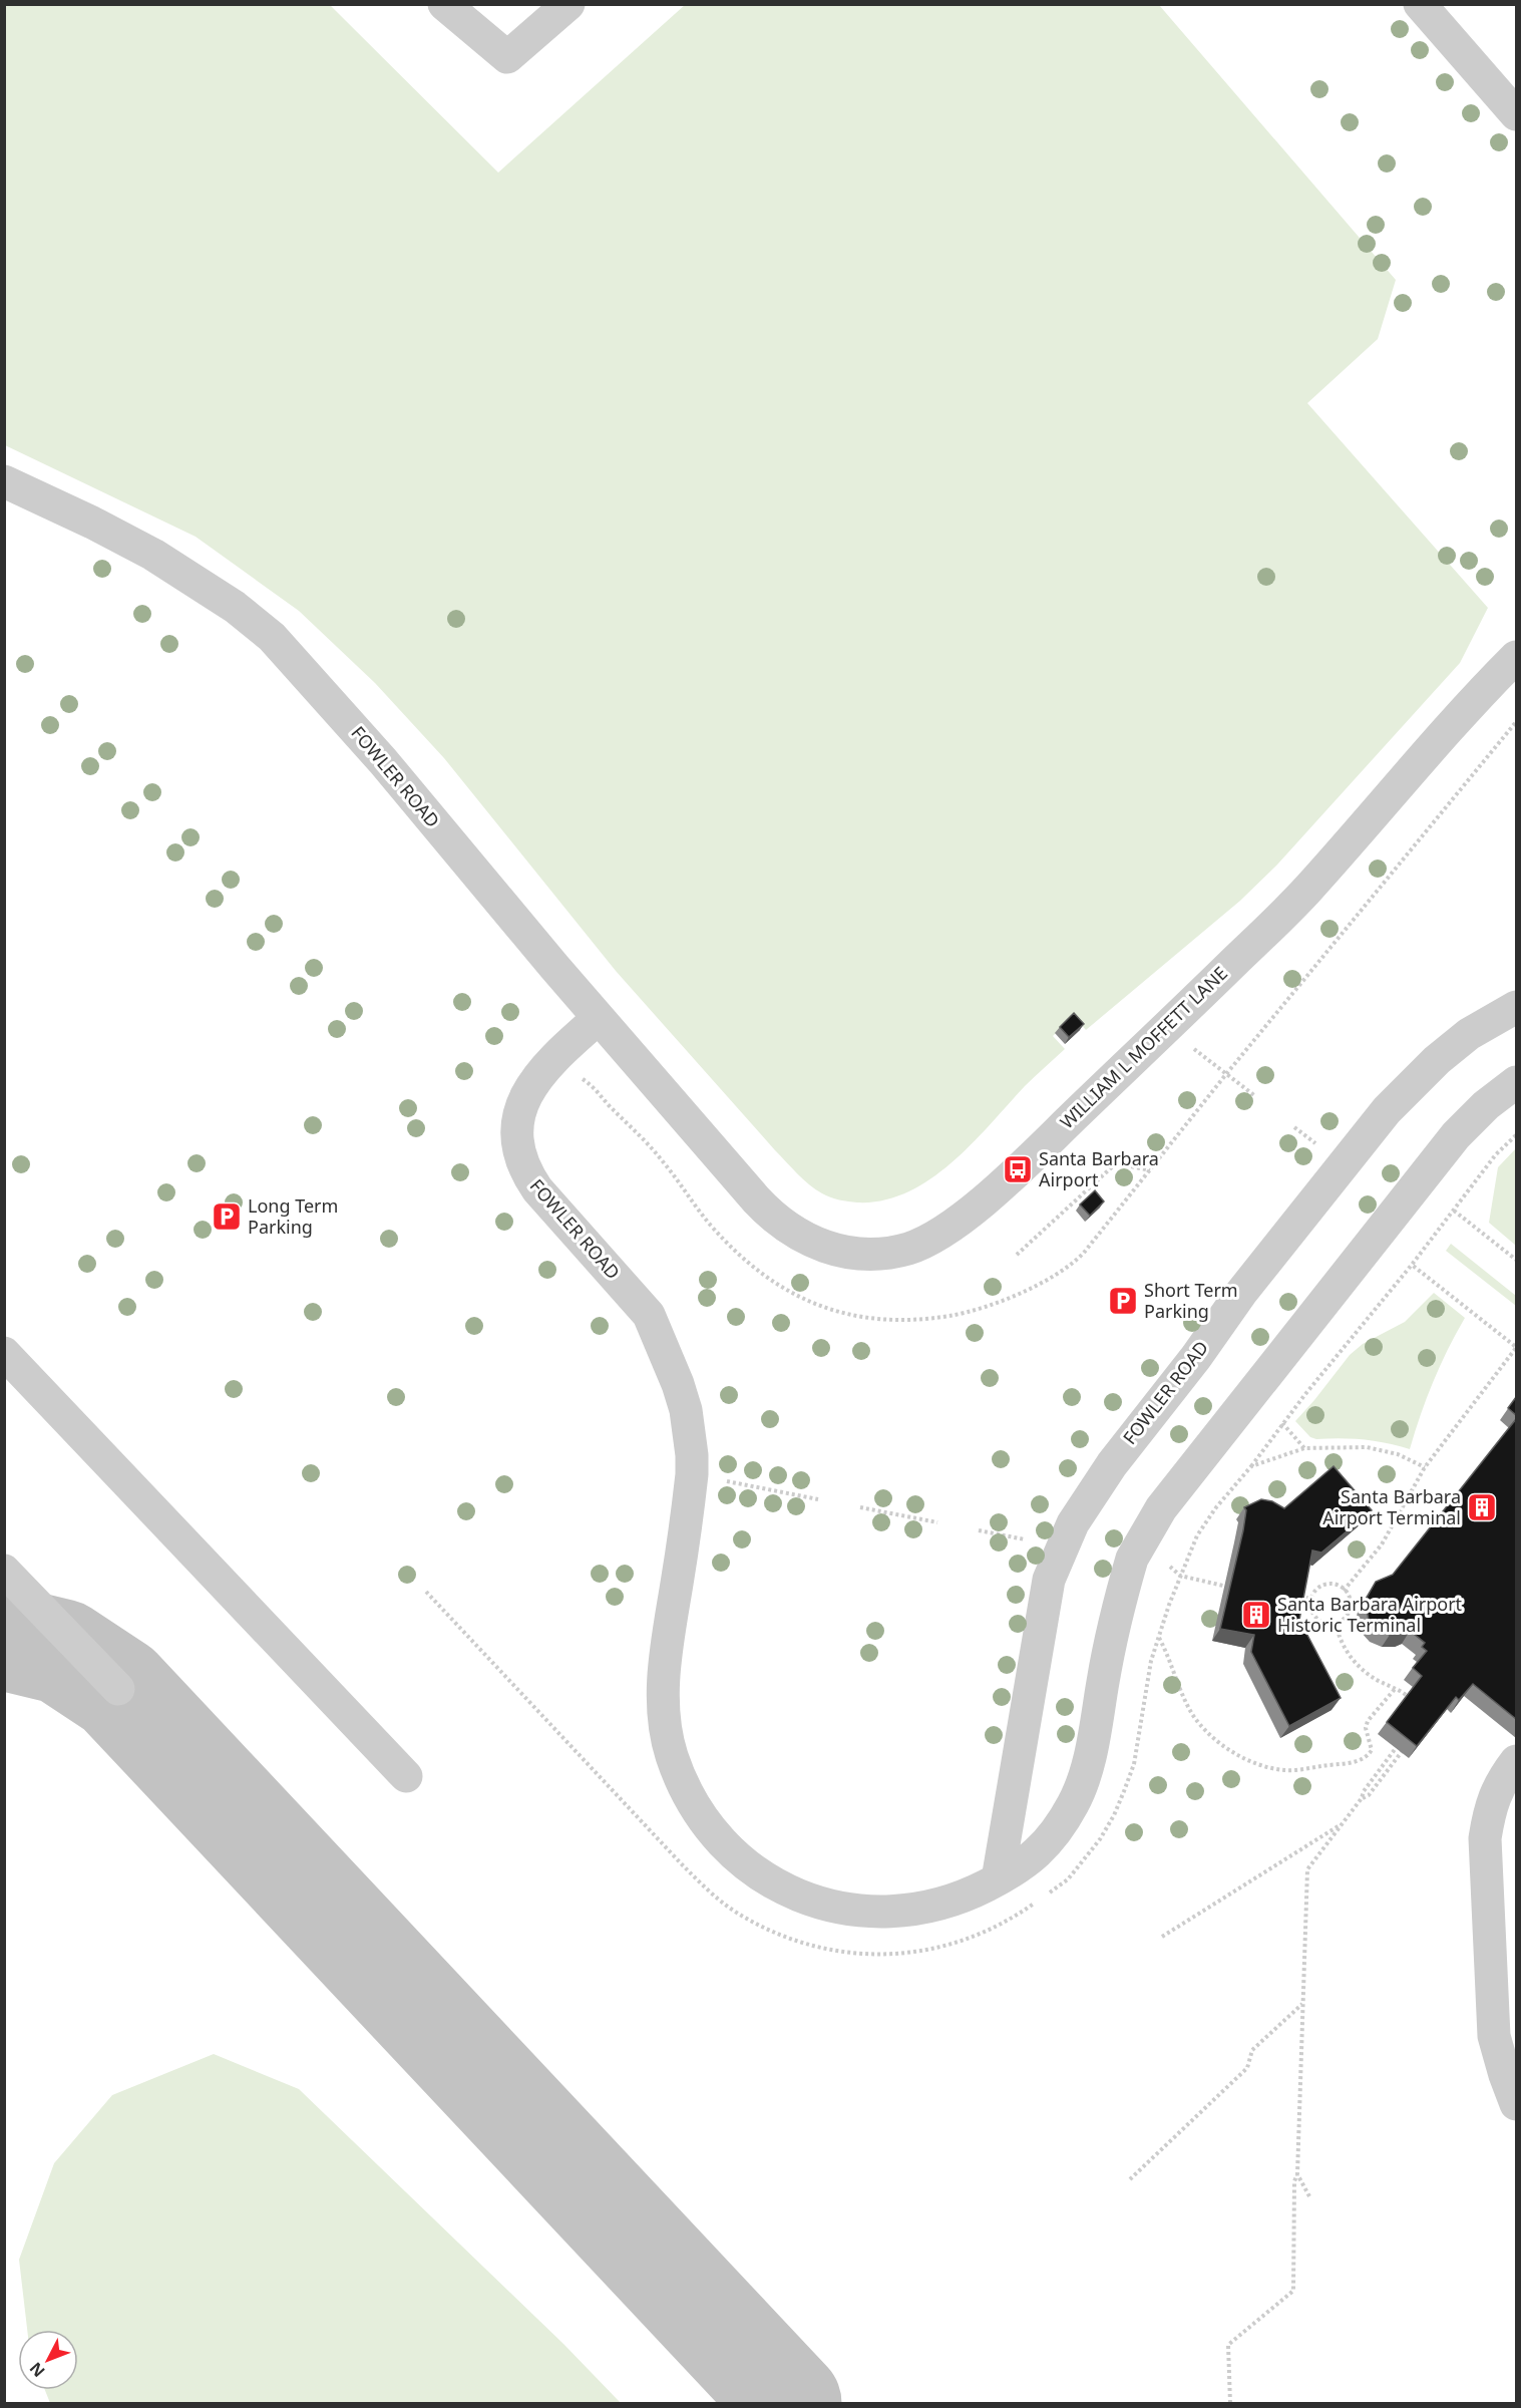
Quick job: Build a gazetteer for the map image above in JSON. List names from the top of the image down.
{
  "streets": {
    "street": ["FOWLER ROAD", "WILLIAM L MOFFETT LANE"]
  },
  "crossings": [
    ["FOWLER ROAD", "WILLIAM L MOFFETT LANE"]
  ],
  "places": {
    "bus stop": ["Santa Barbara Airport"],
    "parking": ["Long Term Parking", "Short Term Parking"],
    "building": ["Santa Barbara Airport Terminal", "Santa Barbara Airport Historic Terminal"]
  },
  "north": "bottom left"
}
